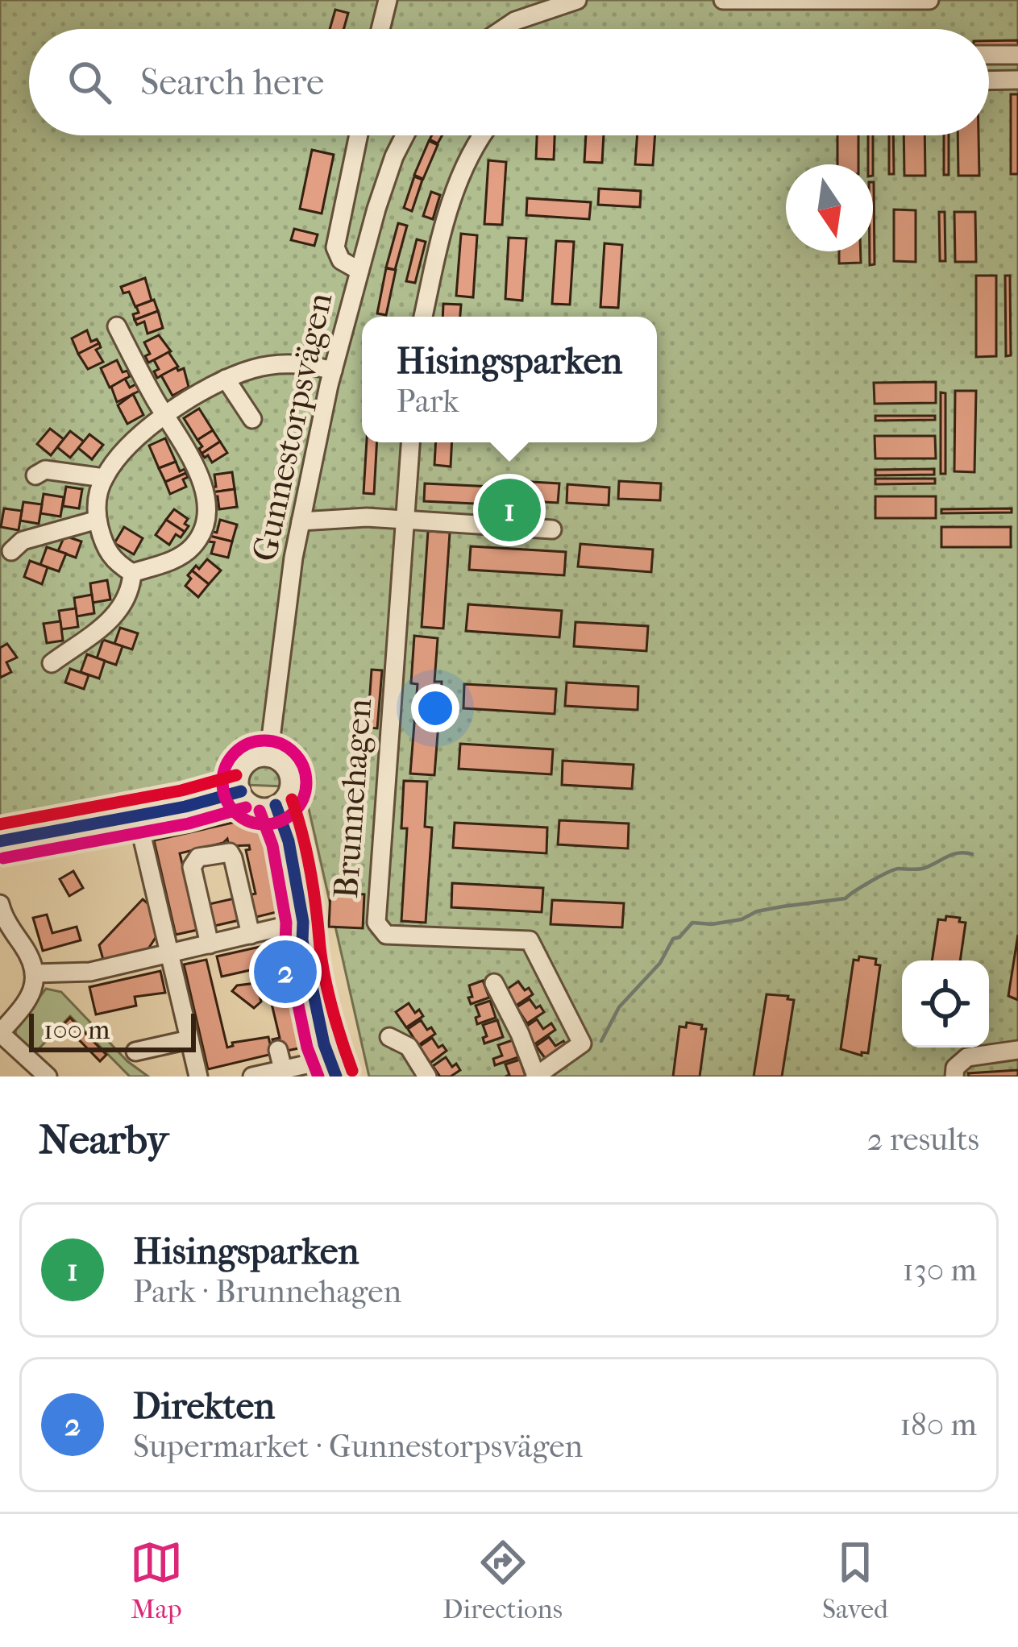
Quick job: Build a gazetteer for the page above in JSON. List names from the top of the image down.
{
  "streets": {
    "street": ["Gunnestorpsvägen", "Brunnehagen"]
  },
  "scale_bar": "100 m",
  "north": "bottom",
  "page": {
    "search": "Search here",
    "popup": ["Hisingsparken", "Park"],
    "pins": ["1", "2"],
    "scale": "100 m",
    "heading": ["Nearby", "2 results"],
    "list": [
      {
        "mark": "1",
        "name": "Hisingsparken",
        "note": "Park · Brunnehagen",
        "value": "130 m"
      },
      {
        "mark": "2",
        "name": "Direkten",
        "note": "Supermarket · Gunnestorpsvägen",
        "value": "180 m"
      }
    ],
    "nav": ["Map", "Directions", "Saved"]
  }
}
